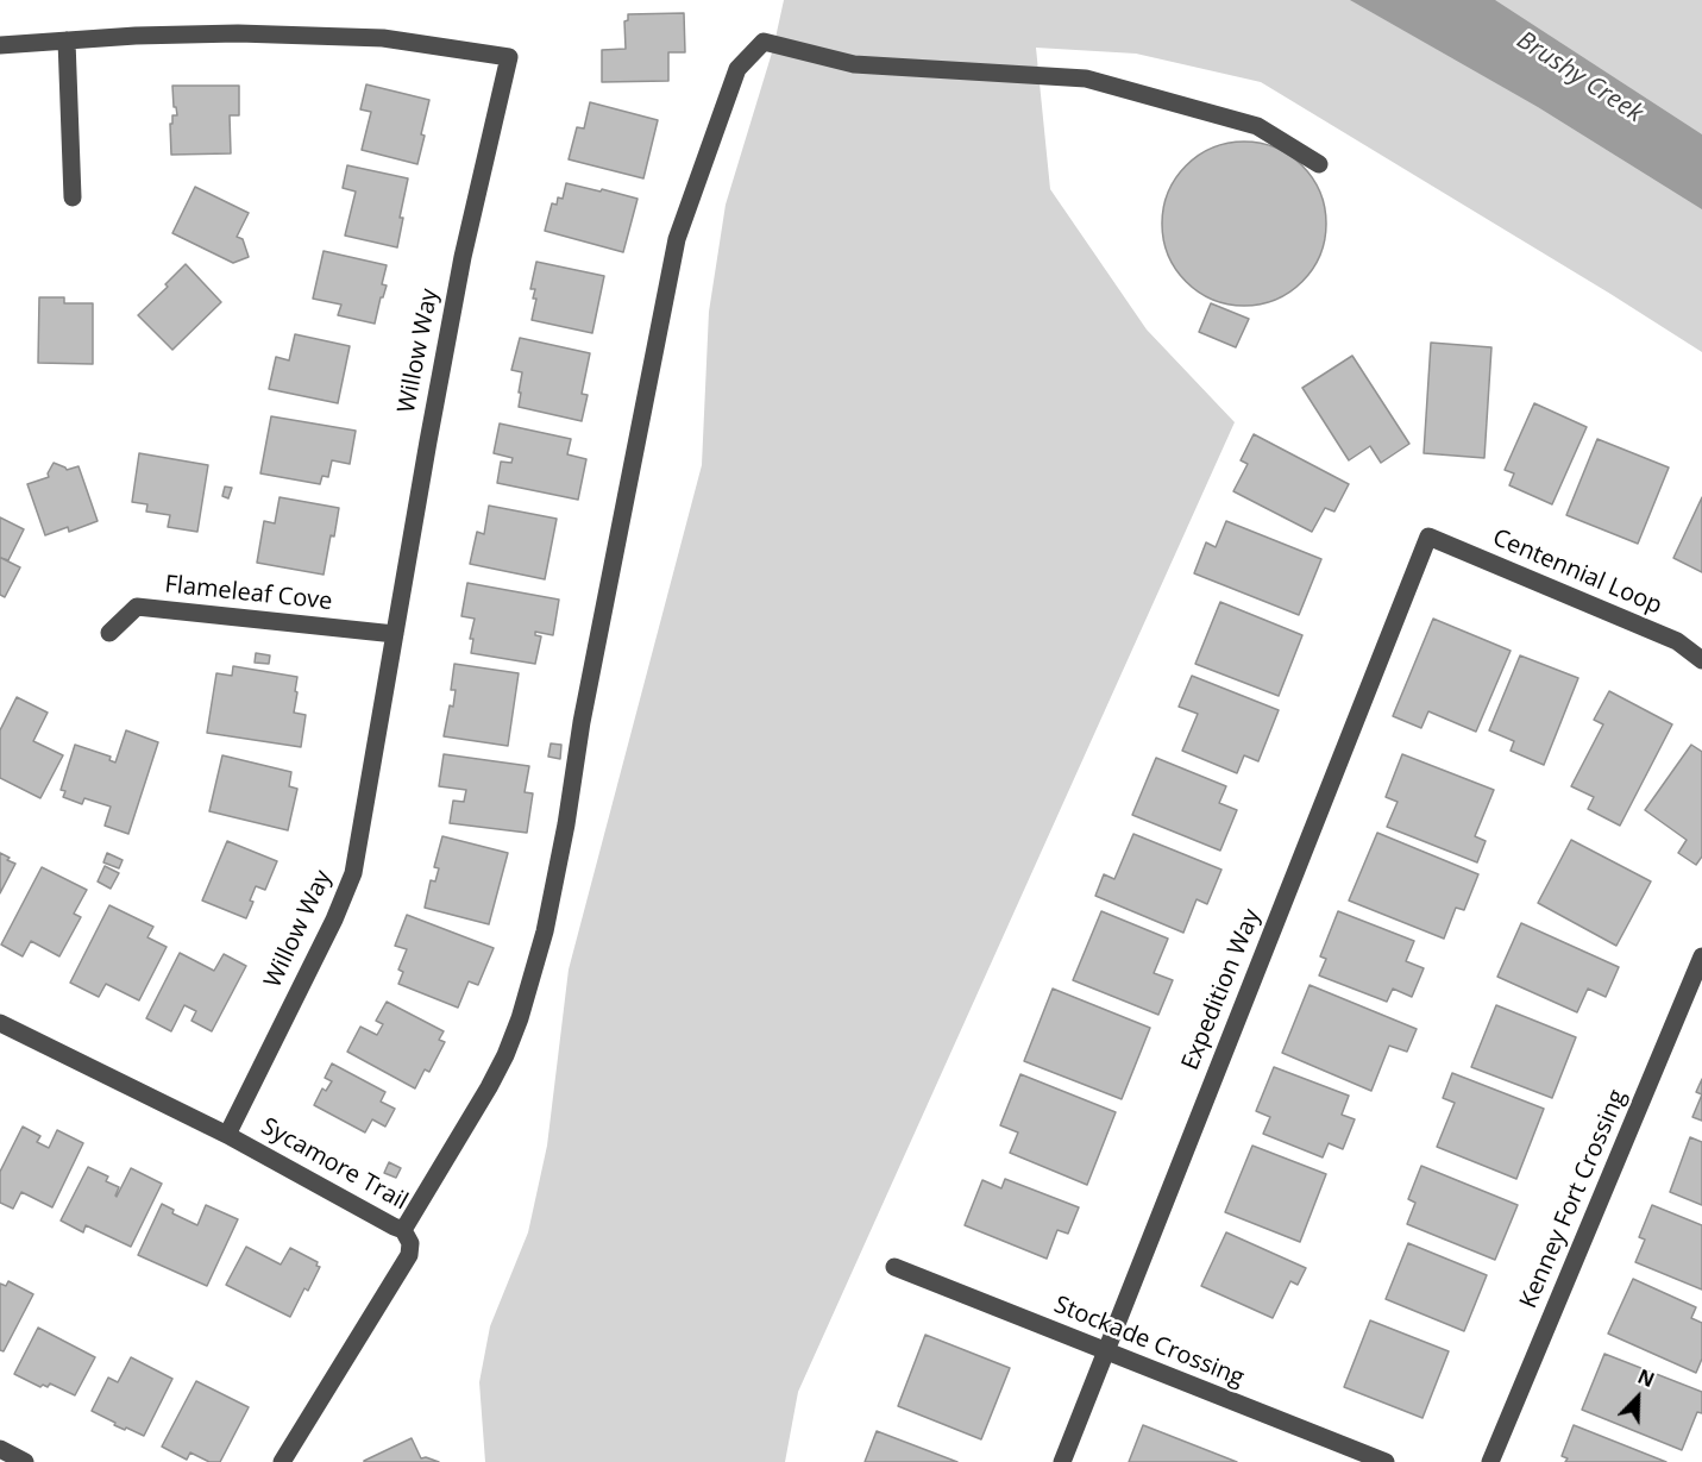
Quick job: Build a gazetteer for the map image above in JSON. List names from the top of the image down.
{
  "streets": {
    "street": [
      "Willow Way",
      "Centennial Loop",
      "Flameleaf Cove",
      "Expedition Way",
      "Sycamore Trail",
      "Kenney Fort Crossing",
      "Stockade Crossing"
    ]
  },
  "crossings": [
    ["Willow Way", "Flameleaf Cove"],
    ["Willow Way", "Sycamore Trail"],
    ["Centennial Loop", "Expedition Way"],
    ["Expedition Way", "Stockade Crossing"]
  ],
  "water": ["Brushy Creek"],
  "north": "top right"
}
